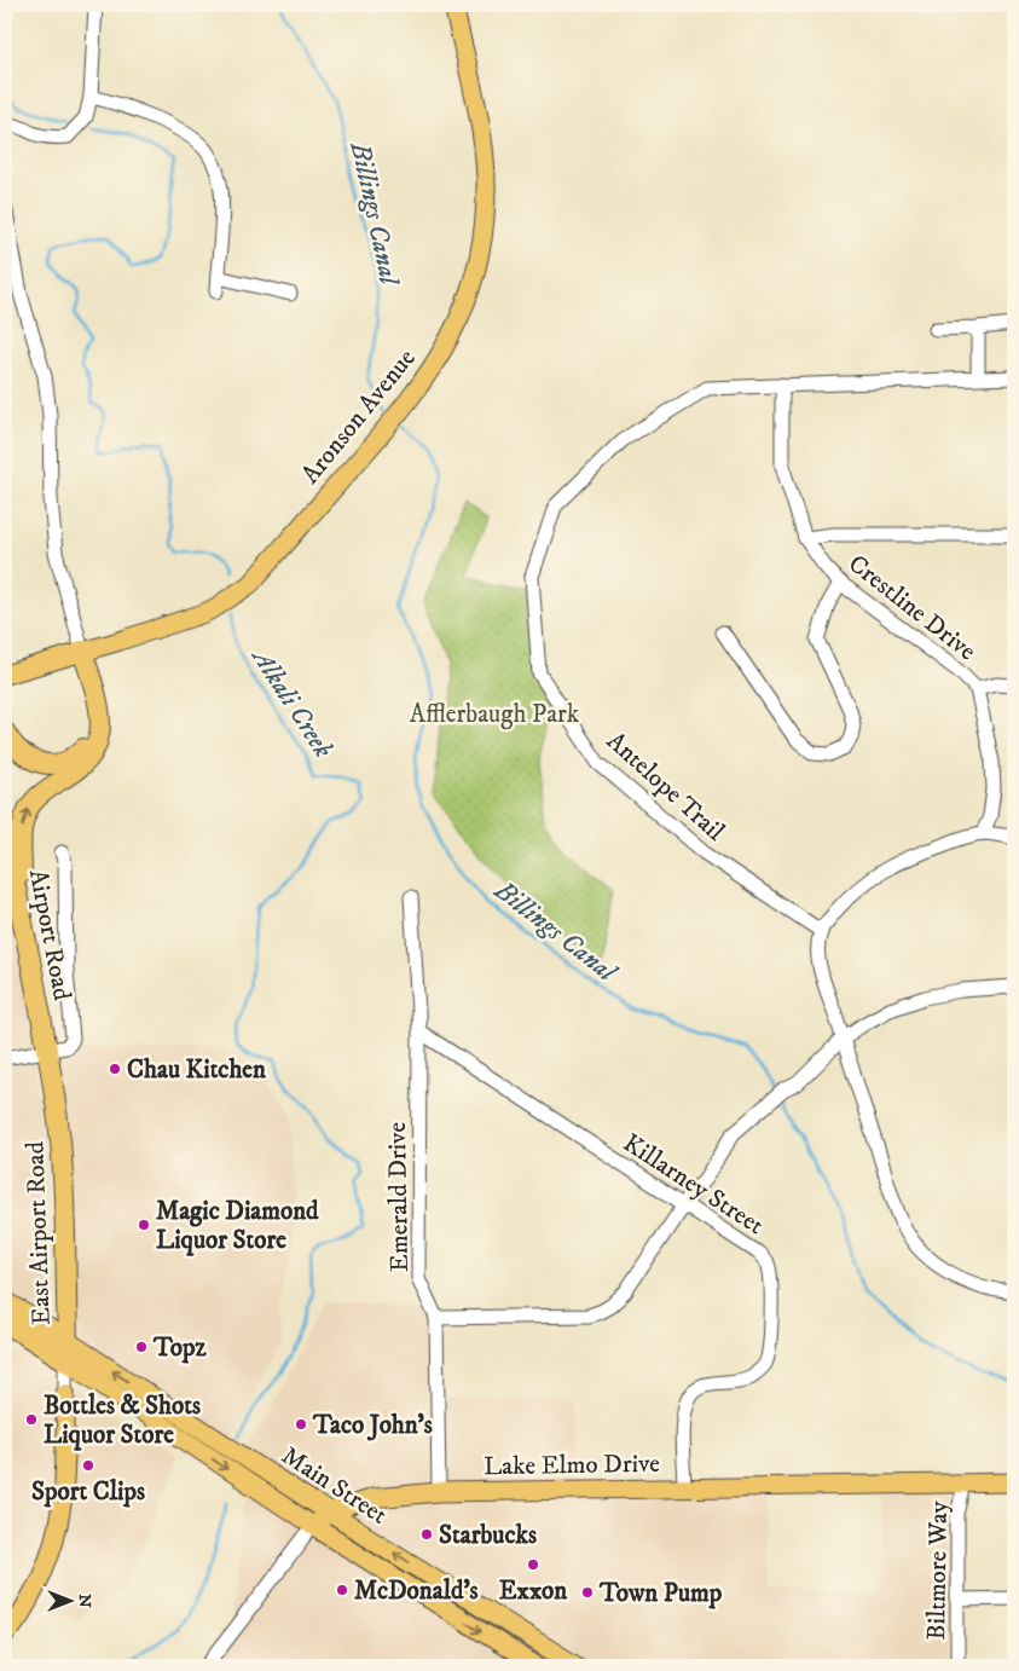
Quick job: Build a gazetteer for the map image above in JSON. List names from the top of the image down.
{
  "streets": {
    "highway": ["Airport Road", "East Airport Road"],
    "main road": ["Aronson Avenue", "Lake Elmo Drive", "Main Street"],
    "street": [
      "Crestline Drive",
      "Antelope Trail",
      "Killarney Street",
      "Emerald Drive",
      "Biltmore Way"
    ]
  },
  "crossings": [
    ["Crestline Drive", "Antelope Trail"],
    ["Airport Road", "East Airport Road"],
    ["Killarney Street", "Emerald Drive"],
    ["Killarney Street", "Lake Elmo Drive"],
    ["Emerald Drive", "Lake Elmo Drive"],
    ["East Airport Road", "Main Street"],
    ["Lake Elmo Drive", "Main Street"],
    ["Lake Elmo Drive", "Biltmore Way"]
  ],
  "water": ["Billings Canal", "Alkali Creek"],
  "parks": ["Afflerbaugh Park"],
  "places": [
    "Chau Kitchen",
    "Magic Diamond Liquor Store",
    "Topz",
    "Bottles & Shots Liquor Store",
    "Taco John's",
    "Sport Clips",
    "Starbucks",
    "Exxon",
    "McDonald's",
    "Town Pump"
  ],
  "north": "right"
}
